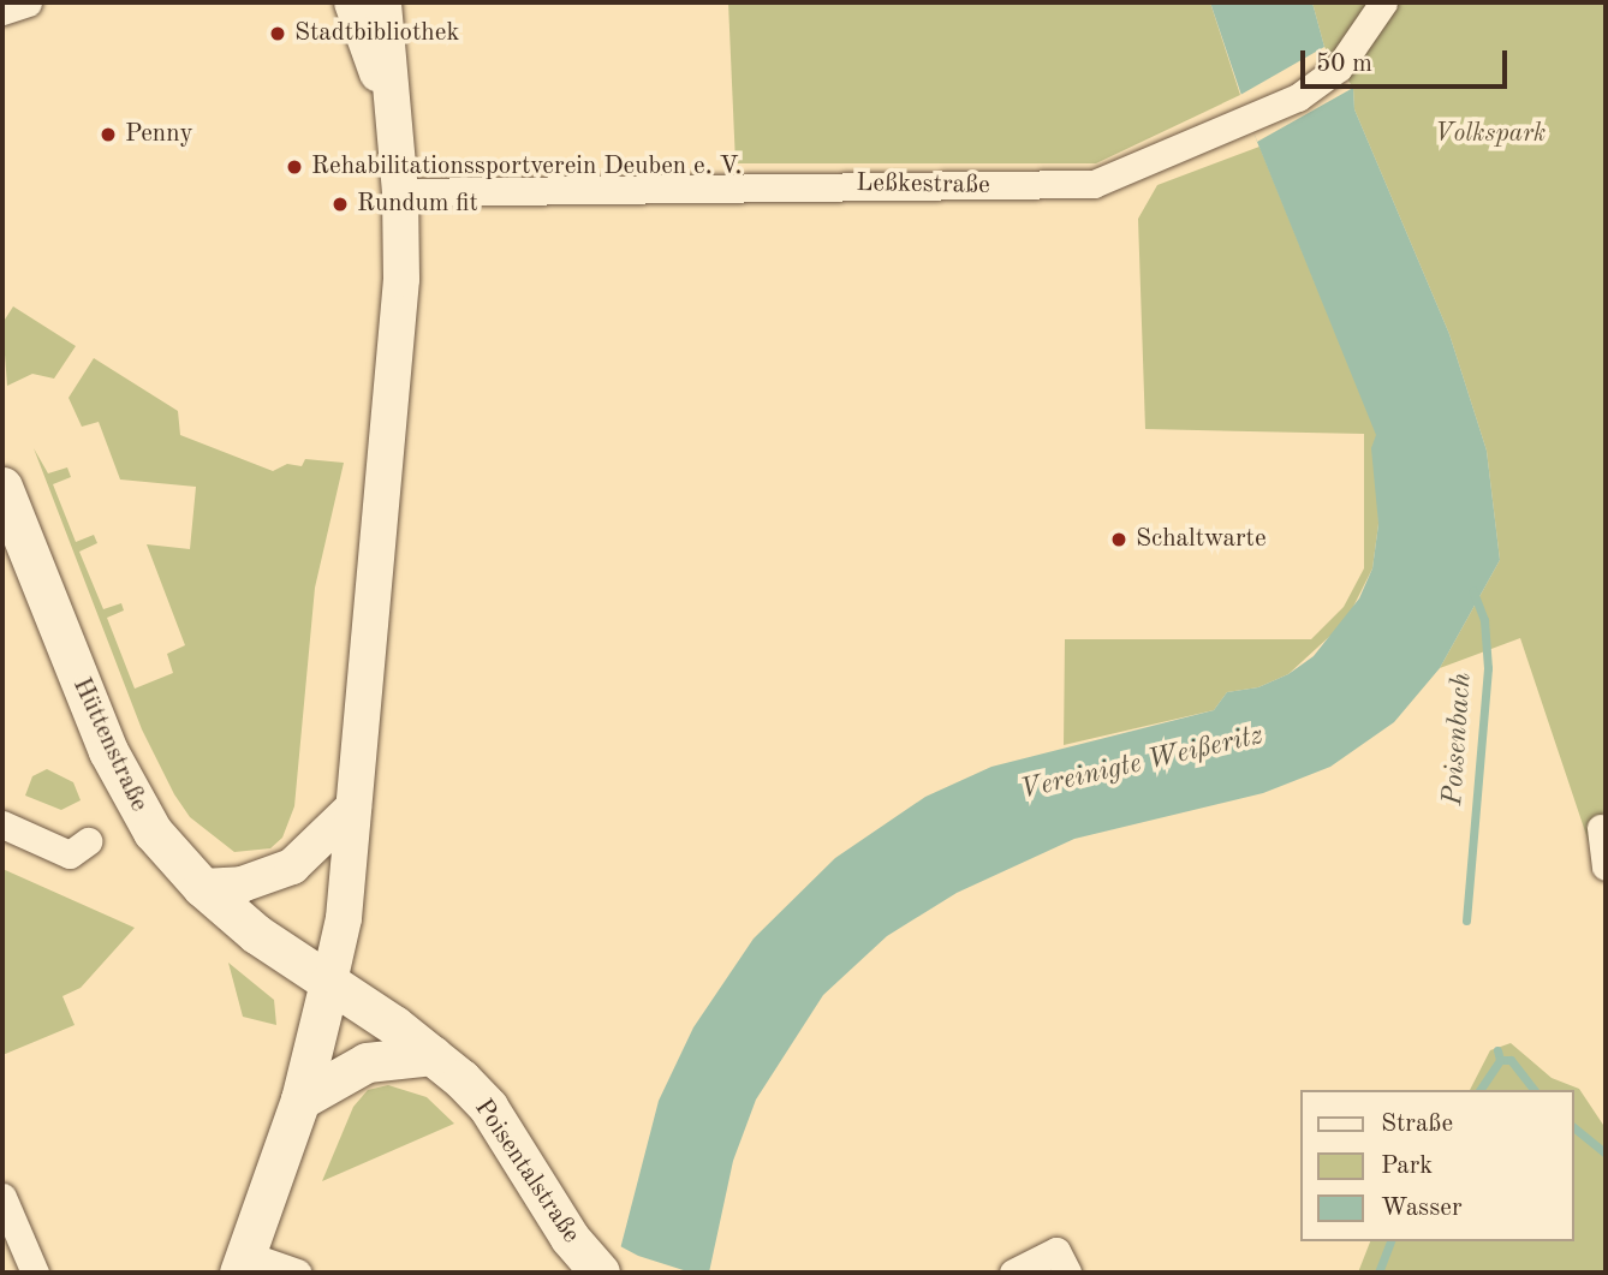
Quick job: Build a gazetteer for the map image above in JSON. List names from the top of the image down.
{
  "streets": {
    "main road": ["Hüttenstraße", "Poisentalstraße"],
    "street": ["Leßkestraße"]
  },
  "crossings": [
    ["Hüttenstraße", "Poisentalstraße"]
  ],
  "water": ["Poisenbach", "Vereinigte Weißeritz"],
  "parks": ["Volkspark"],
  "places": [
    "Stadtbibliothek",
    "Penny",
    "Rehabilitationssportverein Deuben e. V.",
    "Rundum fit",
    "Schaltwarte"
  ],
  "legend": ["Straße", "Park", "Wasser"],
  "scale_bar": "50 m"
}
